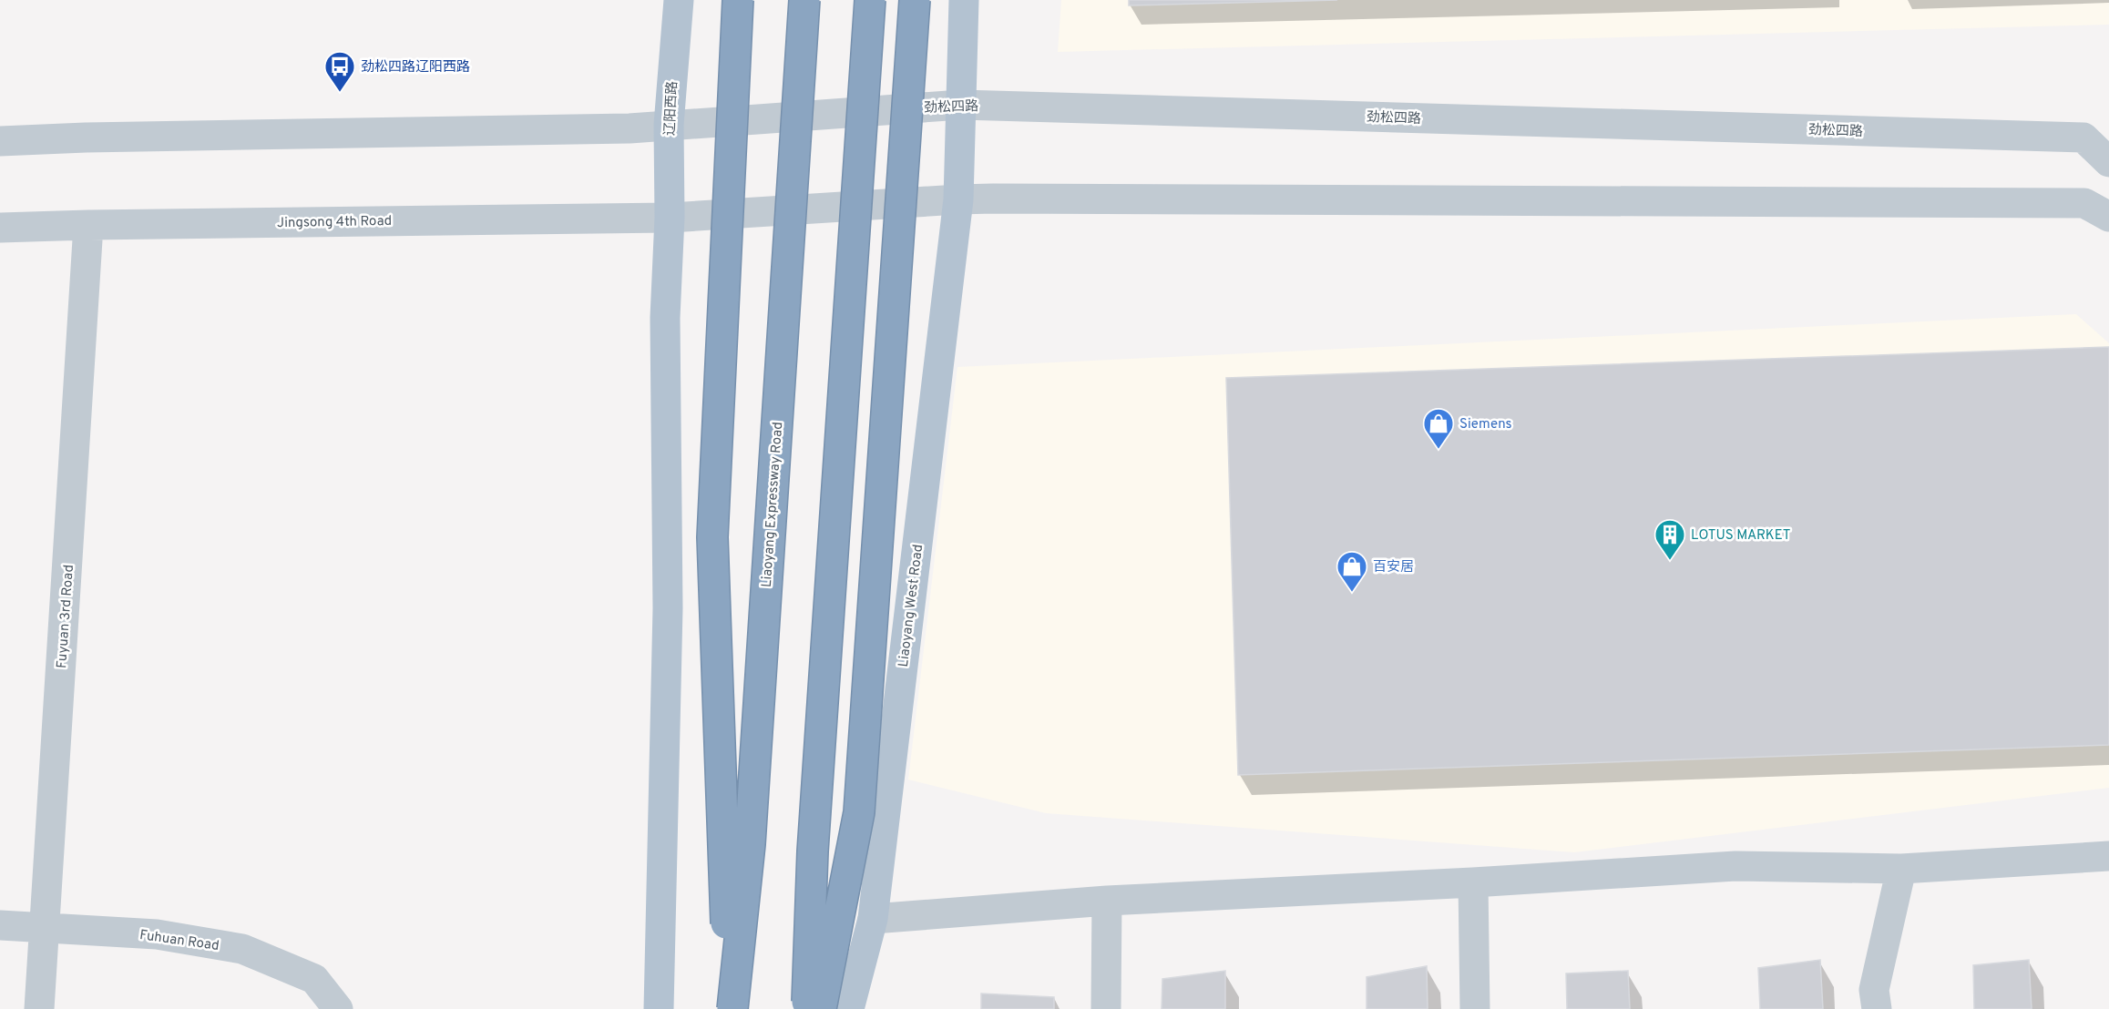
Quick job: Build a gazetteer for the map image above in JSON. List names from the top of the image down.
{
  "streets": {
    "highway": ["Liaoyang Expressway Road"],
    "main road": ["辽阳西路", "Liaoyang West Road"],
    "street": [
      "劲松四路",
      "Jingsong 4th Road",
      "Fuyuan 3rd Road",
      "Fuhuan Road"
    ]
  },
  "crossings": [
    ["劲松四路", "辽阳西路"],
    ["辽阳西路", "Jingsong 4th Road"],
    ["Jingsong 4th Road", "Fuyuan 3rd Road"],
    ["Fuyuan 3rd Road", "Fuhuan Road"]
  ],
  "places": {
    "bus stop": ["劲松四路辽阳西路"],
    "shop": ["Siemens", "百安居"],
    "building": ["LOTUS MARKET"]
  }
}
